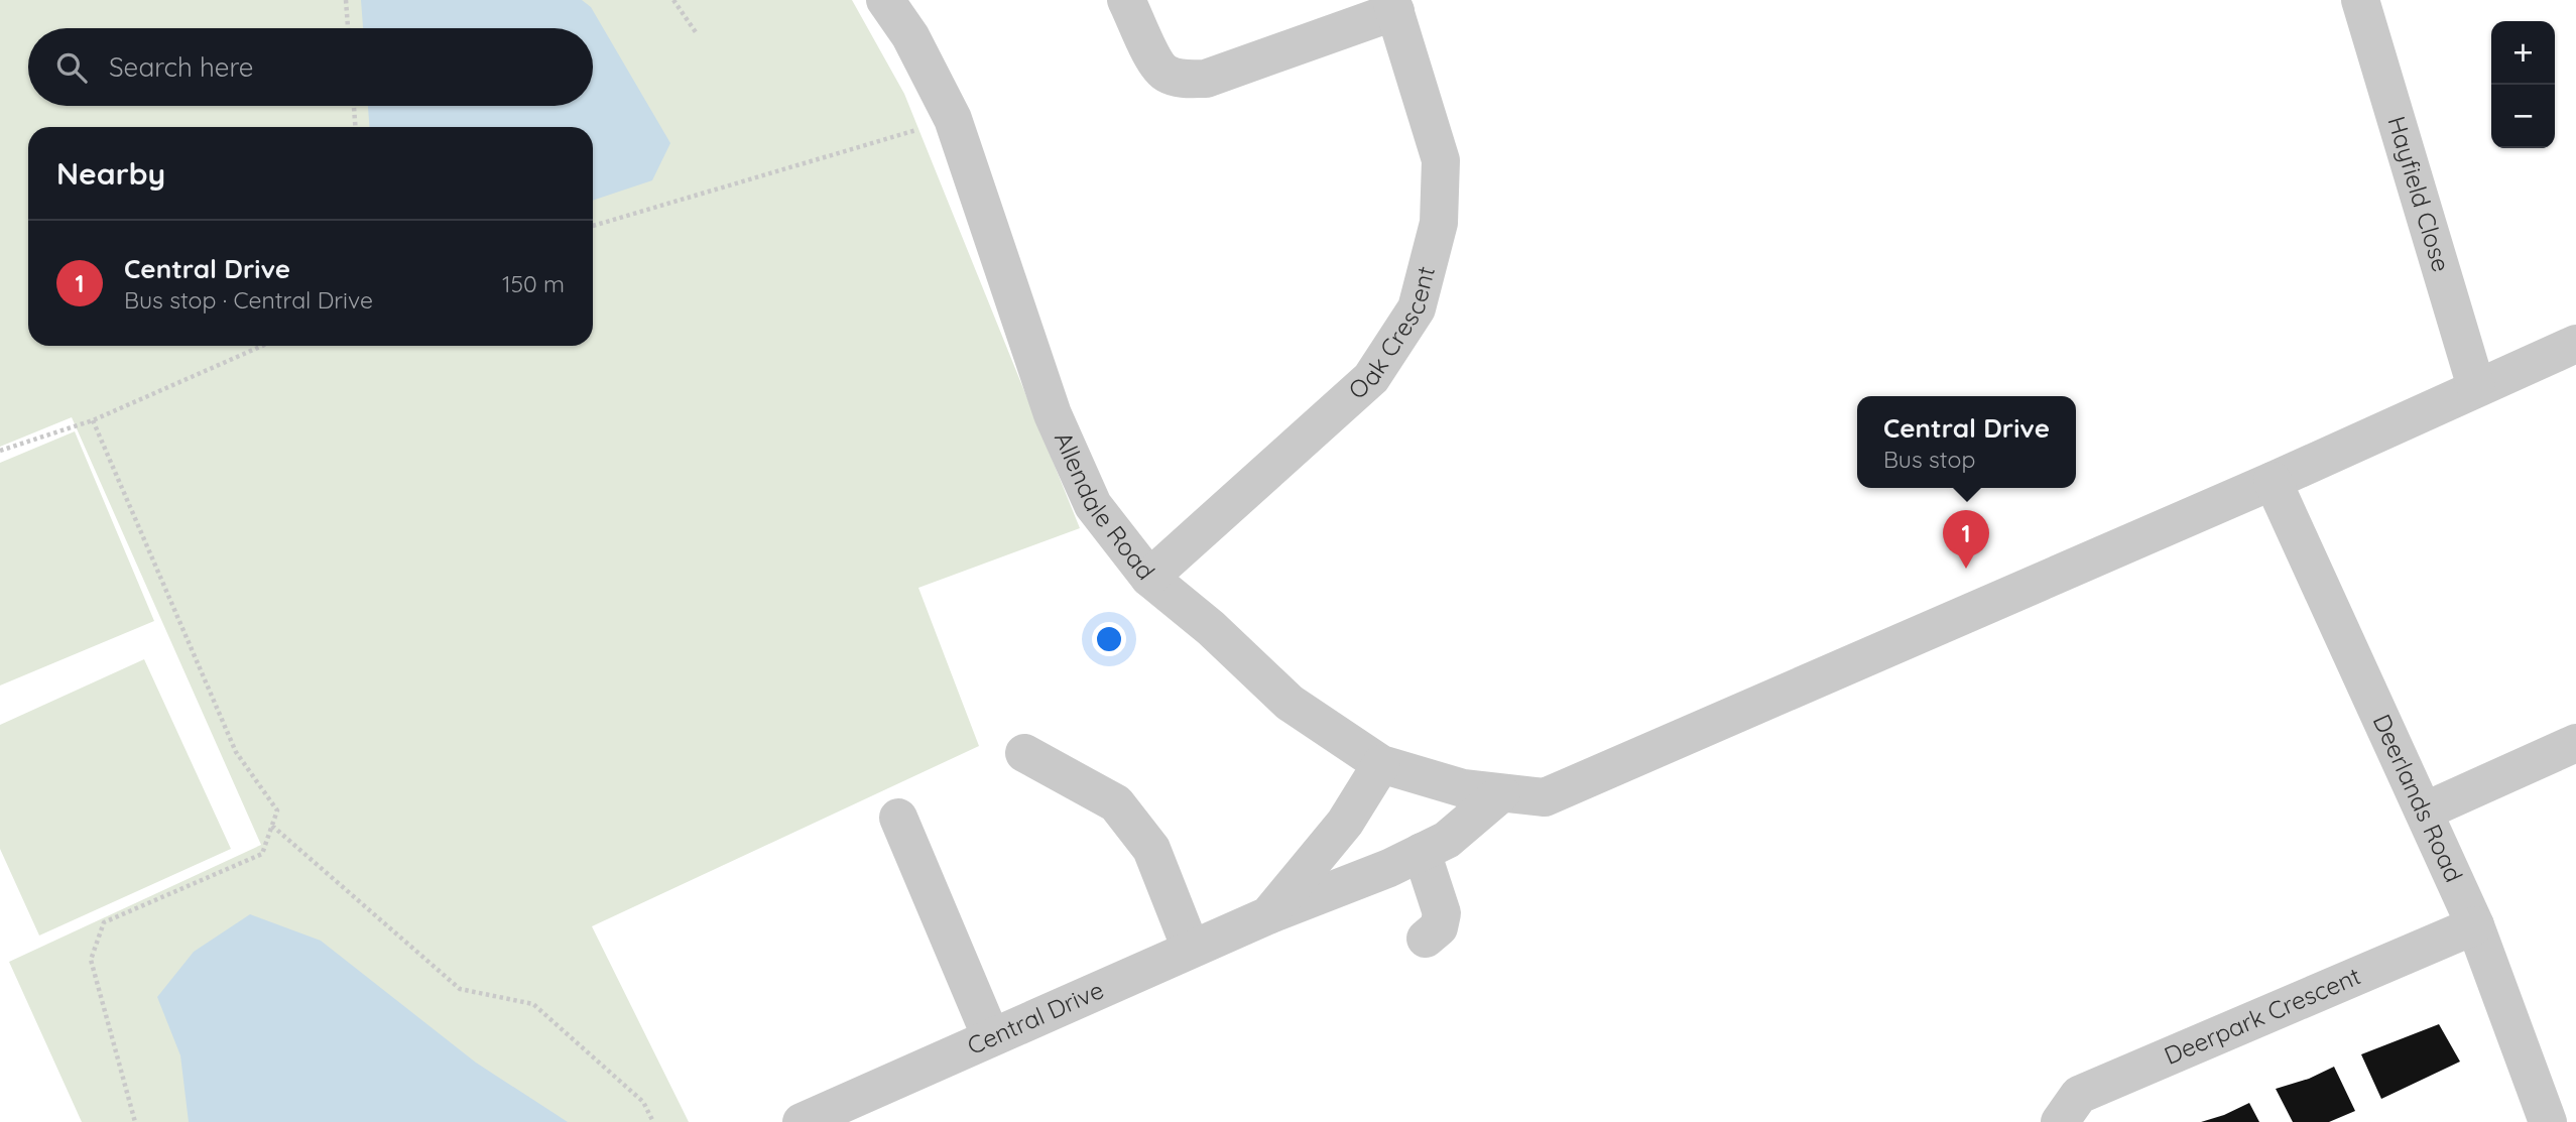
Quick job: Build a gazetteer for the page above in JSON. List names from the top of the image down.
{
  "streets": {
    "street": [
      "Hayfield Close",
      "Oak Crescent",
      "Allendale Road",
      "Deerlands Road",
      "Deerpark Crescent",
      "Central Drive"
    ]
  },
  "crossings": [
    ["Oak Crescent", "Allendale Road"],
    ["Allendale Road", "Deerlands Road"],
    ["Allendale Road", "Central Drive"],
    ["Deerlands Road", "Deerpark Crescent"]
  ],
  "page": {
    "map_buttons": ["+", "−"],
    "search": "Search here",
    "heading": "Nearby",
    "list": [
      {
        "mark": "1",
        "name": "Central Drive",
        "note": "Bus stop · Central Drive",
        "value": "150 m"
      }
    ],
    "popup": ["Central Drive", "Bus stop"],
    "pins": "1"
  }
}
